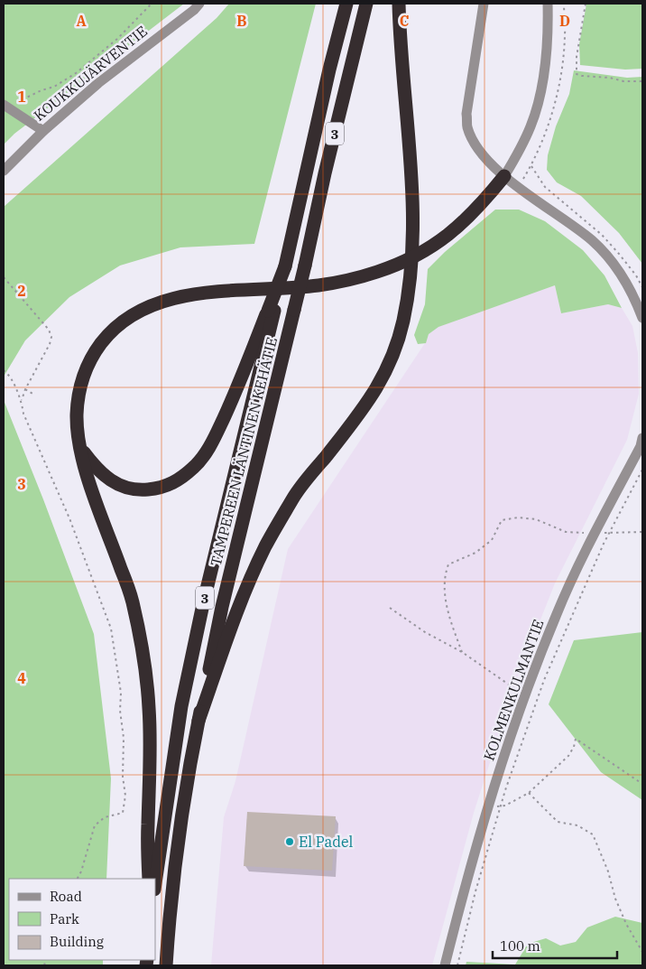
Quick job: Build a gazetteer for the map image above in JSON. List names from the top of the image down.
{
  "streets": {
    "highway": ["3", "TAMPEREEN LÄNTINEN KEHÄTIE"],
    "street": ["KOUKKUJÄRVENTIE", "KOLMENKULMANTIE"]
  },
  "places": ["El Padel"],
  "legend": ["Road", "Park", "Building"],
  "scale_bar": "100 m",
  "grid": {
    "columns": [
      "A",
      "B",
      "C",
      "D"
    ],
    "rows": [
      "1",
      "2",
      "3",
      "4"
    ]
  }
}
